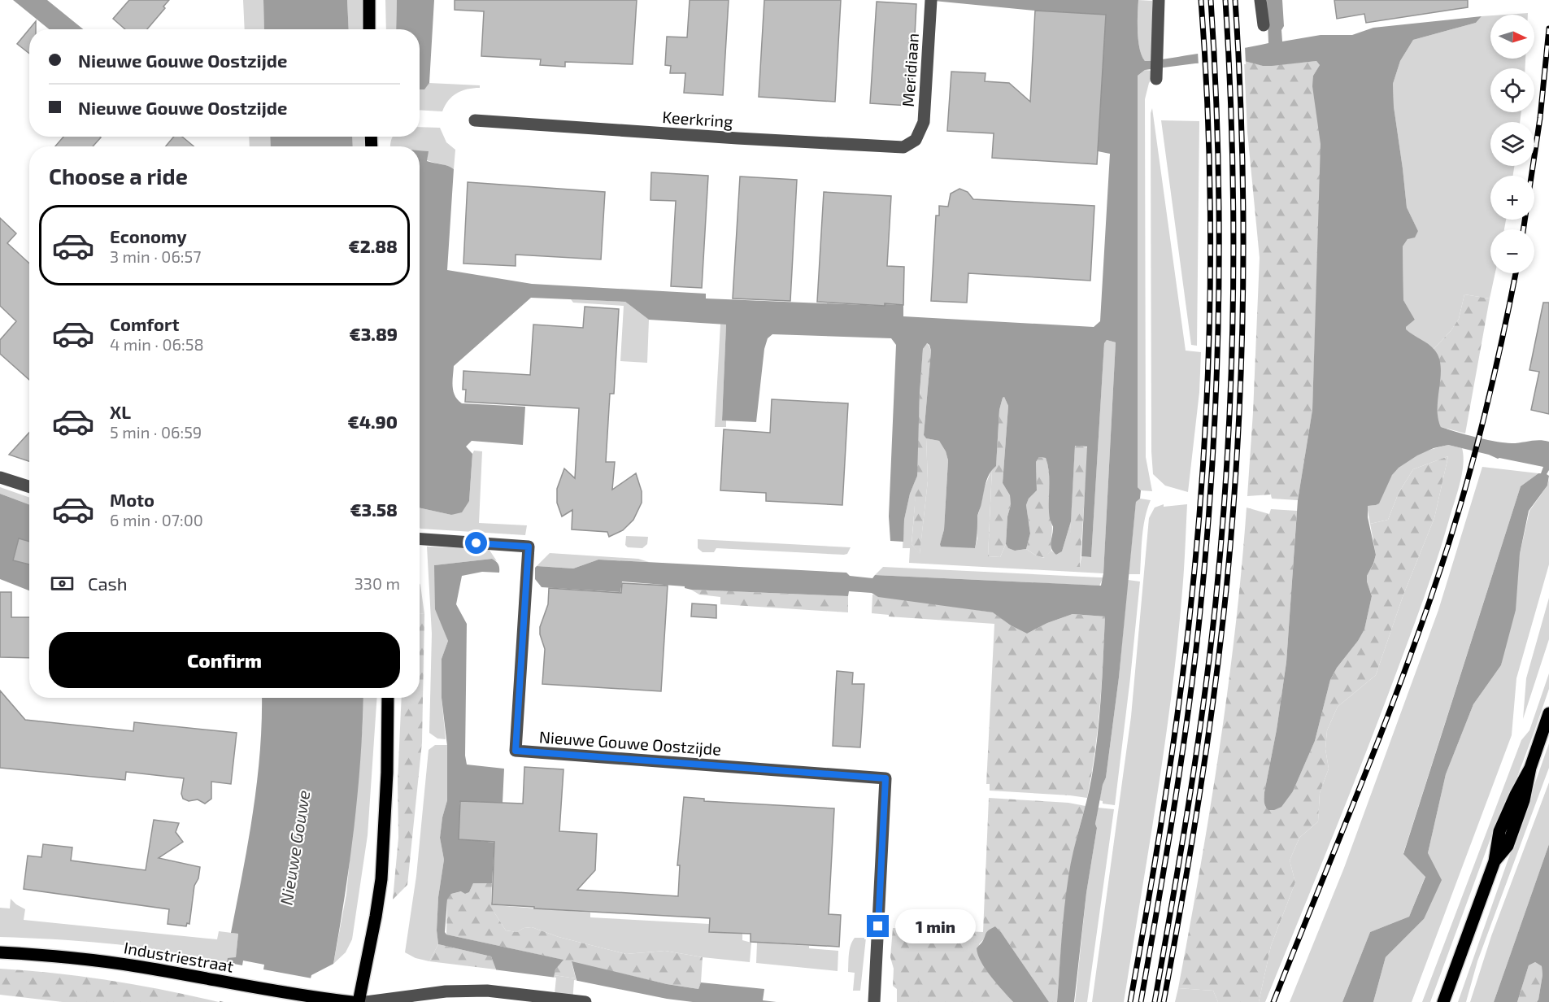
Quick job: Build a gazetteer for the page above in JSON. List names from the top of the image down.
{
  "streets": {
    "main road": ["Industriestraat"],
    "street": ["Meridiaan", "Keerkring", "Nieuwe Gouwe Oostzijde"]
  },
  "crossings": [
    ["Meridiaan", "Keerkring"]
  ],
  "water": ["Nieuwe Gouwe"],
  "north": "right",
  "page": {
    "map_buttons": ["+", "−"],
    "banner": ["Nieuwe Gouwe Oostzijde", "Nieuwe Gouwe Oostzijde"],
    "heading": "Choose a ride",
    "list": [
      {
        "name": "Economy",
        "note": "3 min · 06:57",
        "value": "€2.88"
      },
      {
        "name": "Comfort",
        "note": "4 min · 06:58",
        "value": "€3.89"
      },
      {
        "name": "XL",
        "note": "5 min · 06:59",
        "value": "€4.90"
      },
      {
        "name": "Moto",
        "note": "6 min · 07:00",
        "value": "€3.58"
      }
    ],
    "pay": ["Cash", "330 m"],
    "buttons": "Confirm",
    "bubble": "1 min"
  }
}
